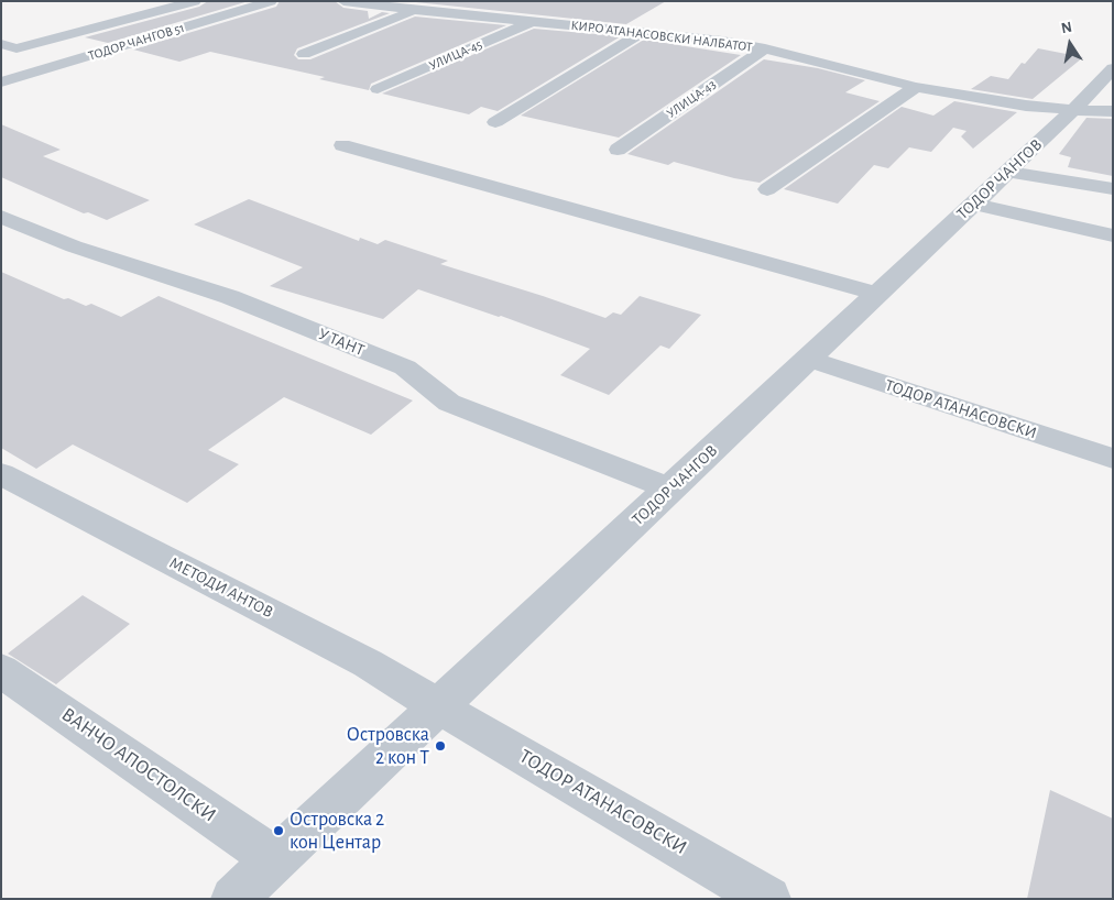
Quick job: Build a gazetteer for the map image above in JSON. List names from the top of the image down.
{
  "streets": {
    "street": [
      "КИРО АТАНАСОВСКИ НАЛБАТОТ",
      "ТОДОР ЧАНГОВ 51",
      "УЛИЦА-45",
      "УЛИЦА-43",
      "ТОДОР ЧАНГОВ",
      "У ТАНТ",
      "ТОДОР АТАНАСОВСКИ",
      "МЕТОДИ АНТОВ",
      "ВАНЧО АПОСТОЛСКИ"
    ]
  },
  "crossings": [
    ["КИРО АТАНАСОВСКИ НАЛБАТОТ", "УЛИЦА-45"],
    ["КИРО АТАНАСОВСКИ НАЛБАТОТ", "УЛИЦА-43"],
    ["КИРО АТАНАСОВСКИ НАЛБАТОТ", "ТОДОР ЧАНГОВ"],
    ["ТОДОР ЧАНГОВ", "У ТАНТ"],
    ["ТОДОР ЧАНГОВ", "ТОДОР АТАНАСОВСКИ"],
    ["ТОДОР ЧАНГОВ", "МЕТОДИ АНТОВ"],
    ["ТОДОР ЧАНГОВ", "ВАНЧО АПОСТОЛСКИ"],
    ["ТОДОР АТАНАСОВСКИ", "МЕТОДИ АНТОВ"]
  ],
  "places": ["Островска 2 кон T", "Островска 2 кон Центар"],
  "north": "top"
}
